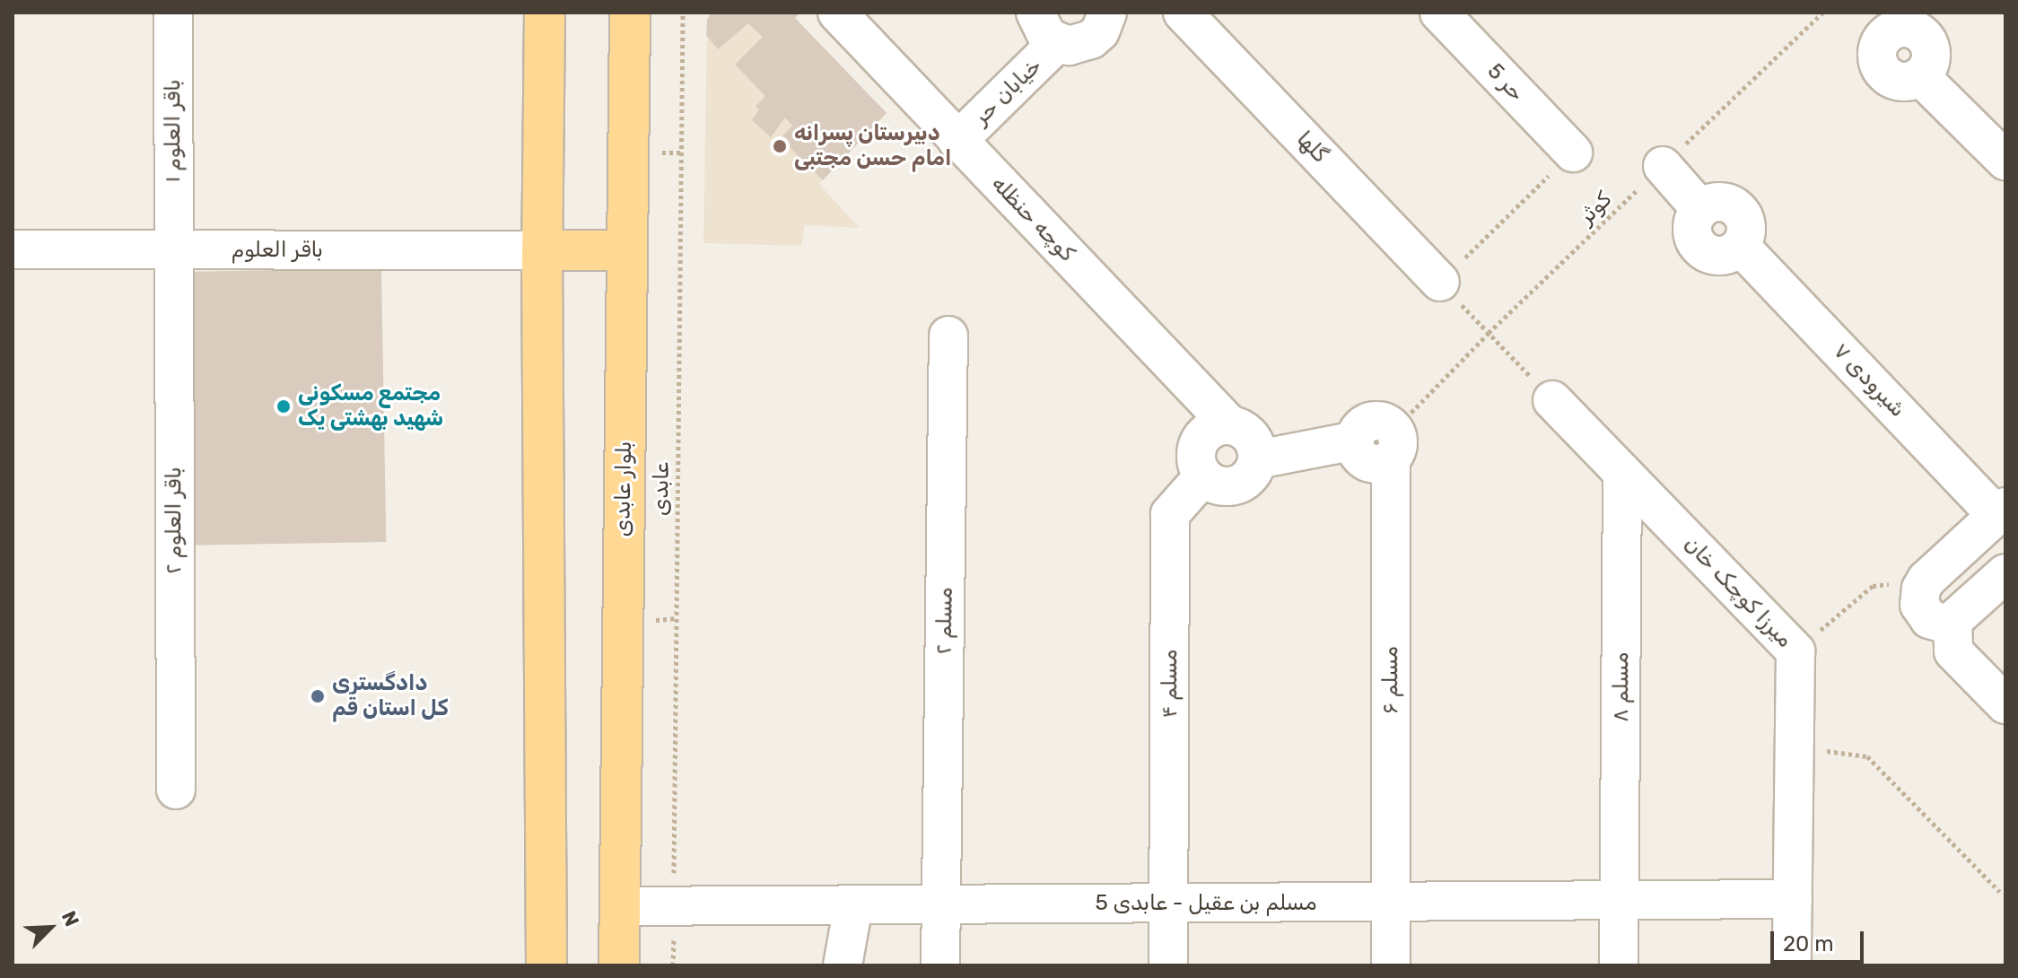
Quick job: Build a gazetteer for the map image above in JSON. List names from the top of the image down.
{
  "streets": {
    "main road": ["بلوار عابدی"],
    "street": [
      "حر 5",
      "خیابان حر",
      "باقر العلوم ۱",
      "گلها",
      "کوچه حنظله",
      "باقر العلوم",
      "شیرودی ۷",
      "باقر العلوم ۲",
      "میرزا کوچک خان",
      "مسلم ۲",
      "مسلم ۶",
      "مسلم ۴",
      "مسلم ۸",
      "مسلم بن عقیل - عابدی 5"
    ],
    "path": ["کوثر", "عابدی"]
  },
  "crossings": [
    ["خیابان حر", "کوچه حنظله"],
    ["باقر العلوم ۱", "باقر العلوم"],
    ["باقر العلوم ۱", "باقر العلوم ۲"],
    ["کوثر", "شیرودی ۷"],
    ["کوثر", "مسلم ۶"],
    ["کوچه حنظله", "مسلم ۴"],
    ["باقر العلوم", "باقر العلوم ۲"],
    ["بلوار عابدی", "مسلم بن عقیل - عابدی 5"],
    ["عابدی", "مسلم بن عقیل - عابدی 5"],
    ["میرزا کوچک خان", "مسلم ۸"],
    ["میرزا کوچک خان", "مسلم بن عقیل - عابدی 5"],
    ["مسلم ۲", "مسلم بن عقیل - عابدی 5"],
    ["مسلم ۶", "مسلم بن عقیل - عابدی 5"],
    ["مسلم ۴", "مسلم بن عقیل - عابدی 5"],
    ["مسلم ۸", "مسلم بن عقیل - عابدی 5"]
  ],
  "places": ["دبیرستان پسرانه امام حسن مجتبی", "مجتمع مسکونی شهید بهشتی یک", "دادگستری کل استان قم"],
  "scale_bar": "20 m",
  "north": "top right"
}
